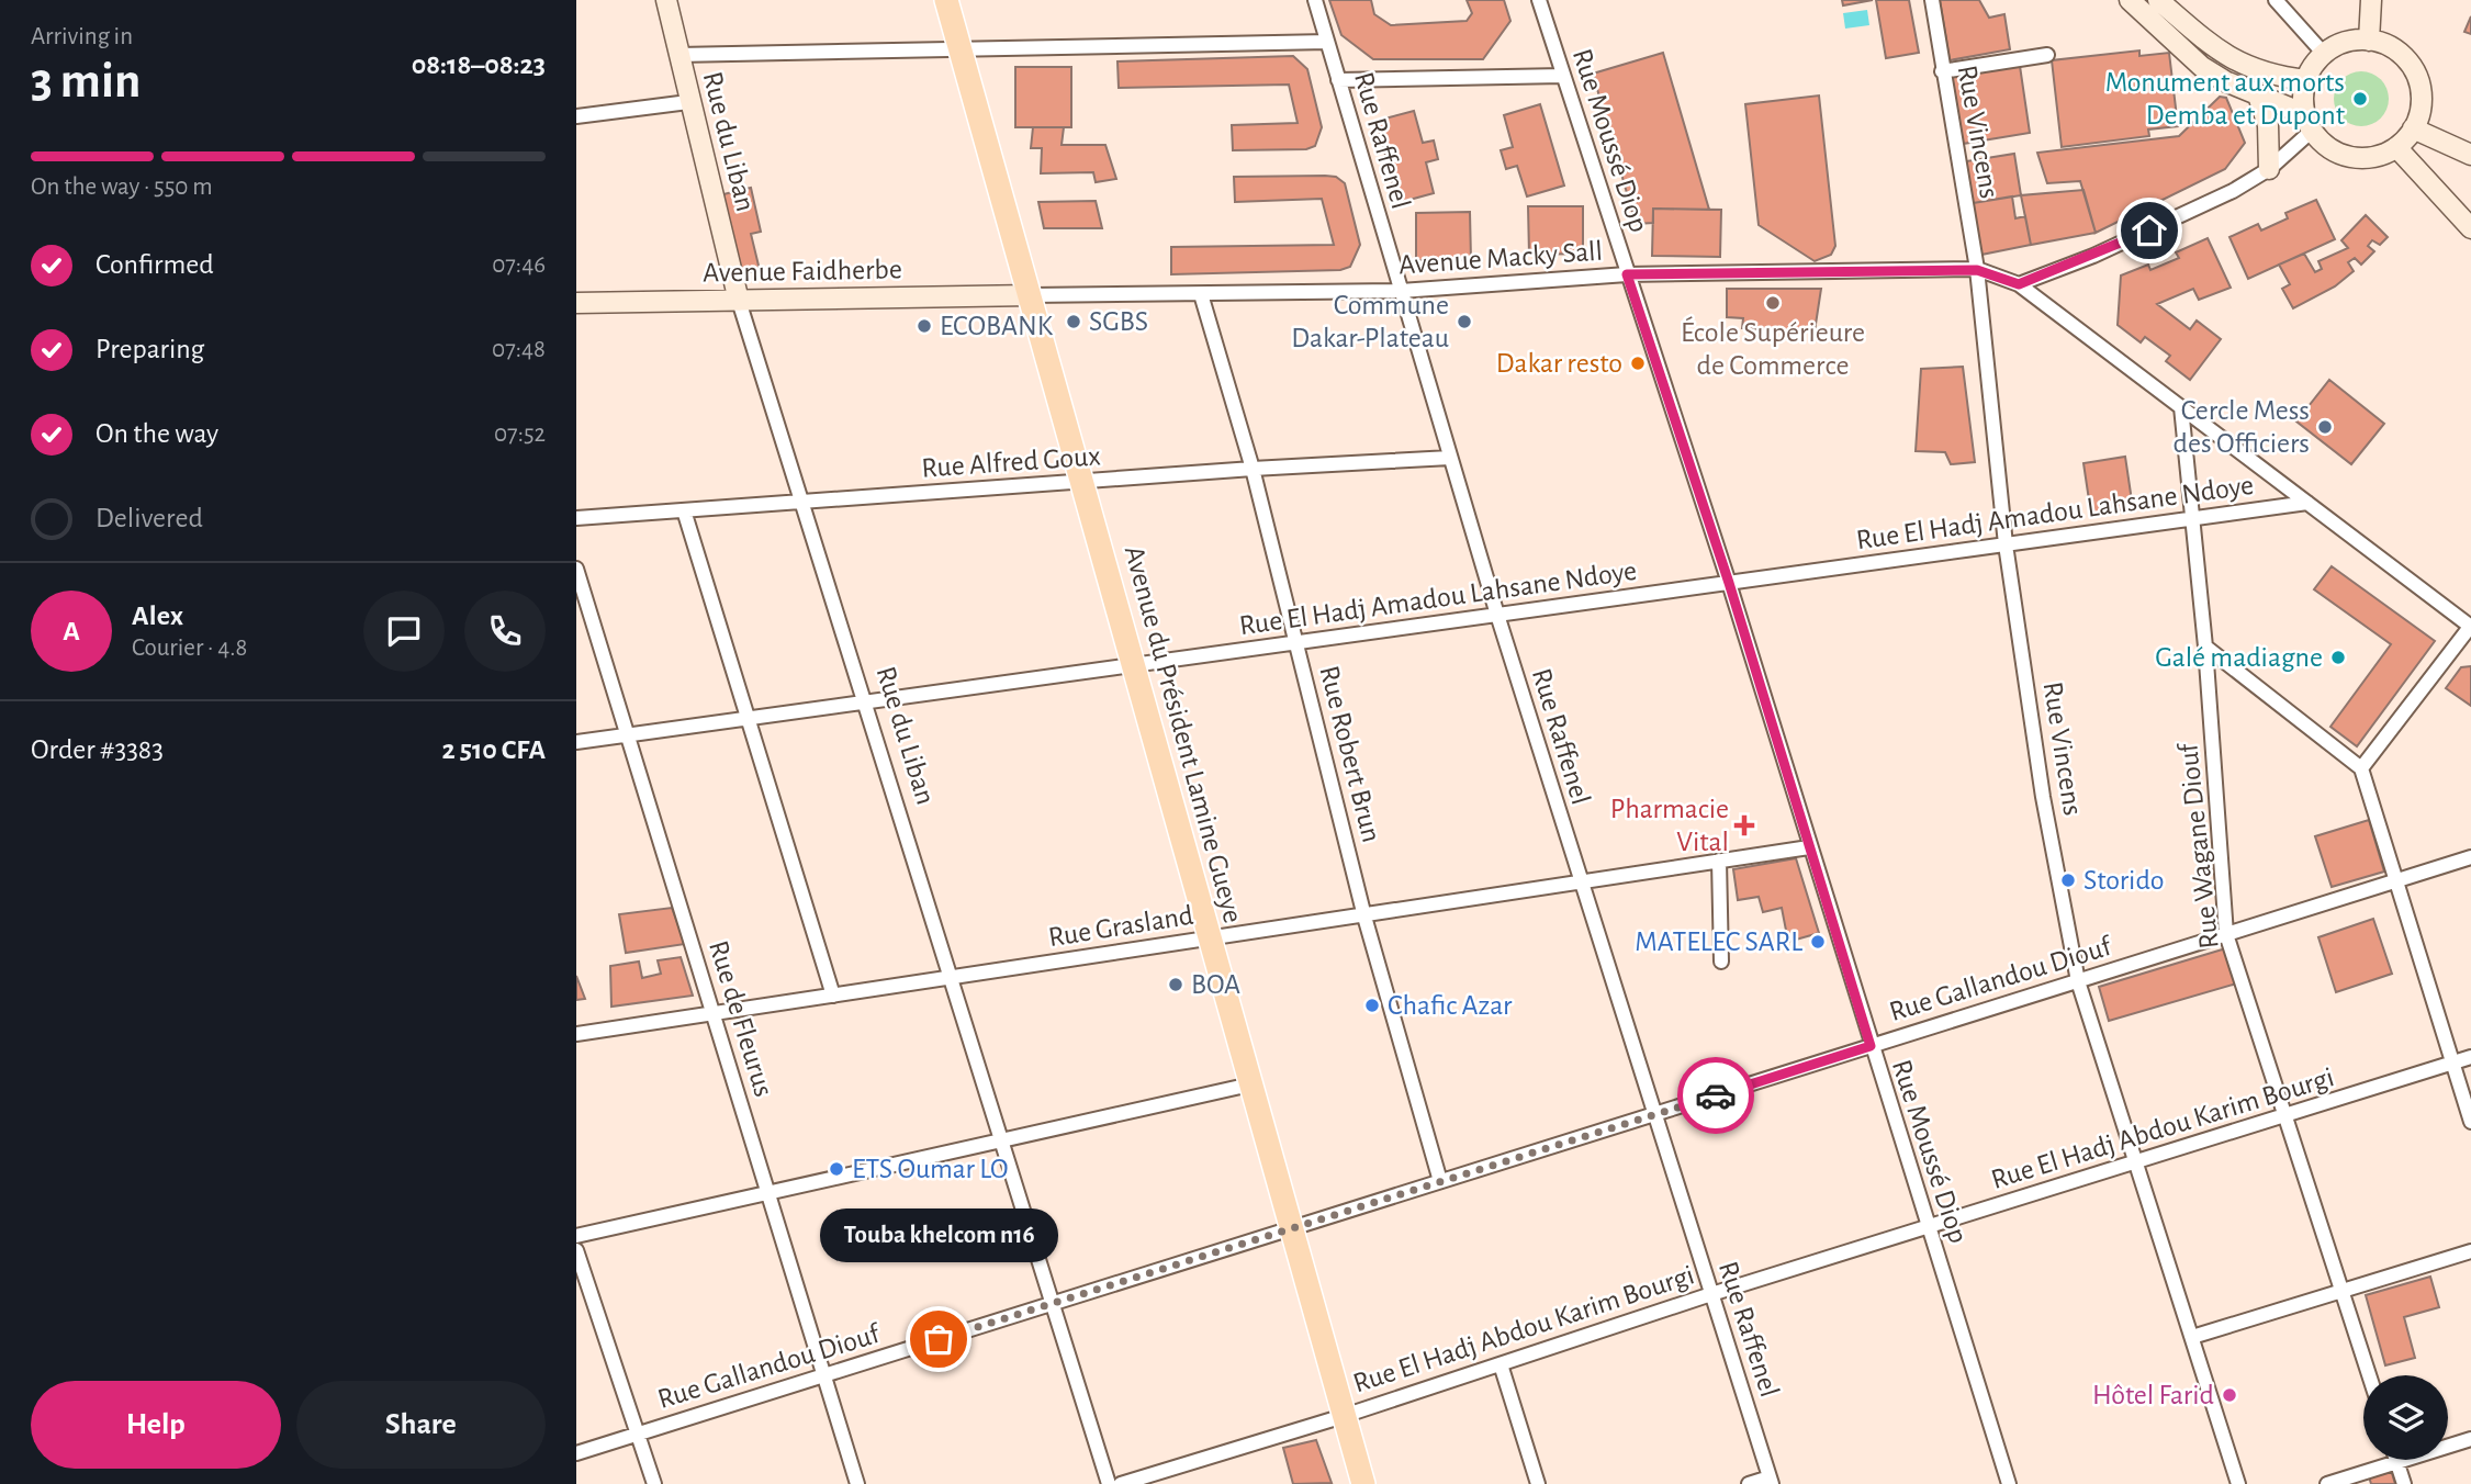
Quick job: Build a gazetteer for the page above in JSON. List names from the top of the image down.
{
  "streets": {
    "main road": ["Avenue du Président Lamine Gueye"],
    "street": [
      "Rue Vincens",
      "Rue Raffenel",
      "Rue Moussé Diop",
      "Rue du Liban",
      "Avenue Macky Sall",
      "Avenue Faidherbe",
      "Rue Alfred Goux",
      "Rue El Hadj Amadou Lahsane Ndoye",
      "Rue Robert Brun",
      "Rue Wagane Diouf",
      "Rue Grasland",
      "Rue Gallandou Diouf",
      "Rue de Fleurus",
      "Rue El Hadj Abdou Karim Bourgi"
    ]
  },
  "crossings": [
    ["Rue Vincens", "Avenue Macky Sall"],
    ["Rue Vincens", "Rue El Hadj Amadou Lahsane Ndoye"],
    ["Rue Vincens", "Rue Gallandou Diouf"],
    ["Rue Vincens", "Rue El Hadj Abdou Karim Bourgi"],
    ["Rue Raffenel", "Avenue Macky Sall"],
    ["Rue Raffenel", "Rue Alfred Goux"],
    ["Rue Raffenel", "Rue El Hadj Amadou Lahsane Ndoye"],
    ["Rue Raffenel", "Rue Grasland"],
    ["Rue Raffenel", "Rue Gallandou Diouf"],
    ["Rue Raffenel", "Rue El Hadj Abdou Karim Bourgi"],
    ["Rue Moussé Diop", "Avenue Macky Sall"],
    ["Rue Moussé Diop", "Rue El Hadj Amadou Lahsane Ndoye"],
    ["Rue Moussé Diop", "Rue Grasland"],
    ["Rue Moussé Diop", "Rue Gallandou Diouf"],
    ["Rue Moussé Diop", "Rue El Hadj Abdou Karim Bourgi"],
    ["Rue du Liban", "Avenue Faidherbe"],
    ["Rue du Liban", "Rue Alfred Goux"],
    ["Rue du Liban", "Rue El Hadj Amadou Lahsane Ndoye"],
    ["Rue du Liban", "Rue Grasland"],
    ["Rue du Liban", "Rue Gallandou Diouf"],
    ["Avenue Macky Sall", "Avenue Faidherbe"],
    ["Avenue Macky Sall", "Rue El Hadj Amadou Lahsane Ndoye"],
    ["Avenue Macky Sall", "Avenue du Président Lamine Gueye"],
    ["Avenue Macky Sall", "Rue Robert Brun"],
    ["Avenue Macky Sall", "Rue Wagane Diouf"],
    ["Avenue Faidherbe", "Avenue du Président Lamine Gueye"],
    ["Rue Alfred Goux", "Avenue du Président Lamine Gueye"],
    ["Rue Alfred Goux", "Rue Robert Brun"],
    ["Rue El Hadj Amadou Lahsane Ndoye", "Avenue du Président Lamine Gueye"],
    ["Rue El Hadj Amadou Lahsane Ndoye", "Rue Robert Brun"],
    ["Rue El Hadj Amadou Lahsane Ndoye", "Rue Wagane Diouf"],
    ["Rue El Hadj Amadou Lahsane Ndoye", "Rue de Fleurus"],
    ["Avenue du Président Lamine Gueye", "Rue Grasland"],
    ["Avenue du Président Lamine Gueye", "Rue Gallandou Diouf"],
    ["Avenue du Président Lamine Gueye", "Rue El Hadj Abdou Karim Bourgi"],
    ["Rue Robert Brun", "Rue Grasland"],
    ["Rue Robert Brun", "Rue Gallandou Diouf"],
    ["Rue Wagane Diouf", "Rue Gallandou Diouf"],
    ["Rue Wagane Diouf", "Rue El Hadj Abdou Karim Bourgi"],
    ["Rue Grasland", "Rue de Fleurus"],
    ["Rue Gallandou Diouf", "Rue de Fleurus"]
  ],
  "places": {
    "other": [
      "Monument aux morts Demba et Dupont",
      "École Supérieure de Commerce",
      "SGBS",
      "Commune Dakar-Plateau",
      "ECOBANK",
      "Dakar resto",
      "Cercle Mess des Officiers",
      "Galé madiagne",
      "Storido",
      "MATELEC SARL",
      "BOA",
      "Chafic Azar",
      "ETS Oumar LO",
      "Touba khelcom n16",
      "Hôtel Farid"
    ],
    "health": ["Pharmacie Vital"]
  },
  "page": {
    "heading": ["3 min", "Arriving in", "08:18–08:23"],
    "panel": [
      "Alex",
      "Courier · 4.8",
      "Order #3383",
      "2 510 CFA"
    ],
    "bar": "On the way · 550 m",
    "list": [
      ["Confirmed", "07:46"],
      ["Preparing", "07:48"],
      ["On the way", "07:52"],
      "Delivered"
    ],
    "round": "A",
    "bubble": "Touba khelcom n16",
    "buttons": ["Help", "Share"]
  }
}
